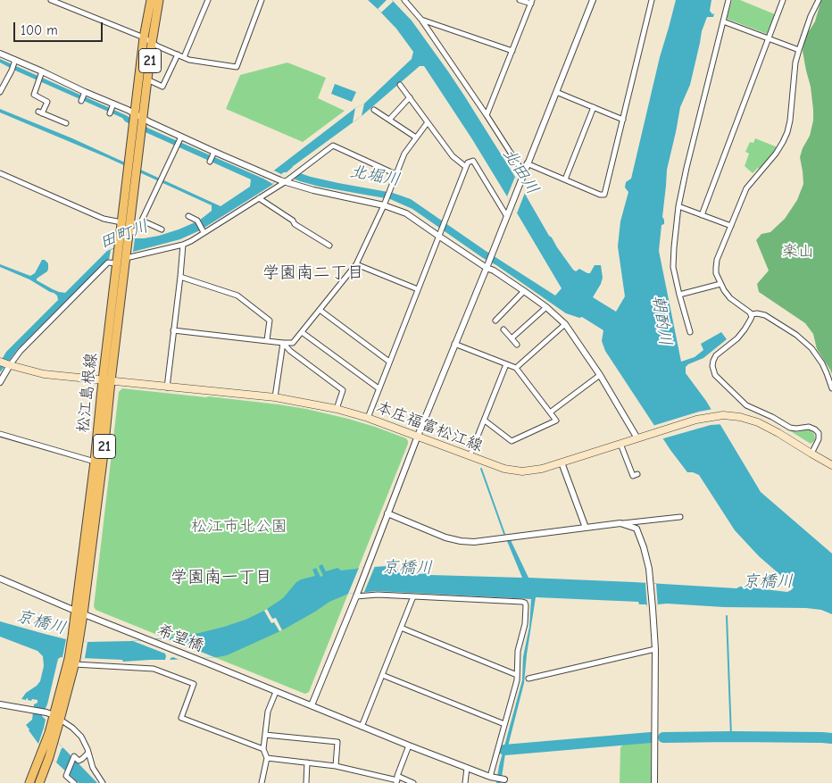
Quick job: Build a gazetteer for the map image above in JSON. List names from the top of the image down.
{
  "streets": {
    "main road": ["21", "松江島根線", "本庄福富松江線"],
    "street": ["希望橋"]
  },
  "crossings": [
    ["松江島根線", "本庄福富松江線"],
    ["松江島根線", "希望橋"]
  ],
  "districts": ["学園南二丁目", "学園南一丁目"],
  "water": [
    "北田川",
    "北堀川",
    "田町川",
    "朝酌川",
    "京橋川"
  ],
  "parks": ["楽山", "松江市北公園"],
  "scale_bar": "100 m"
}
